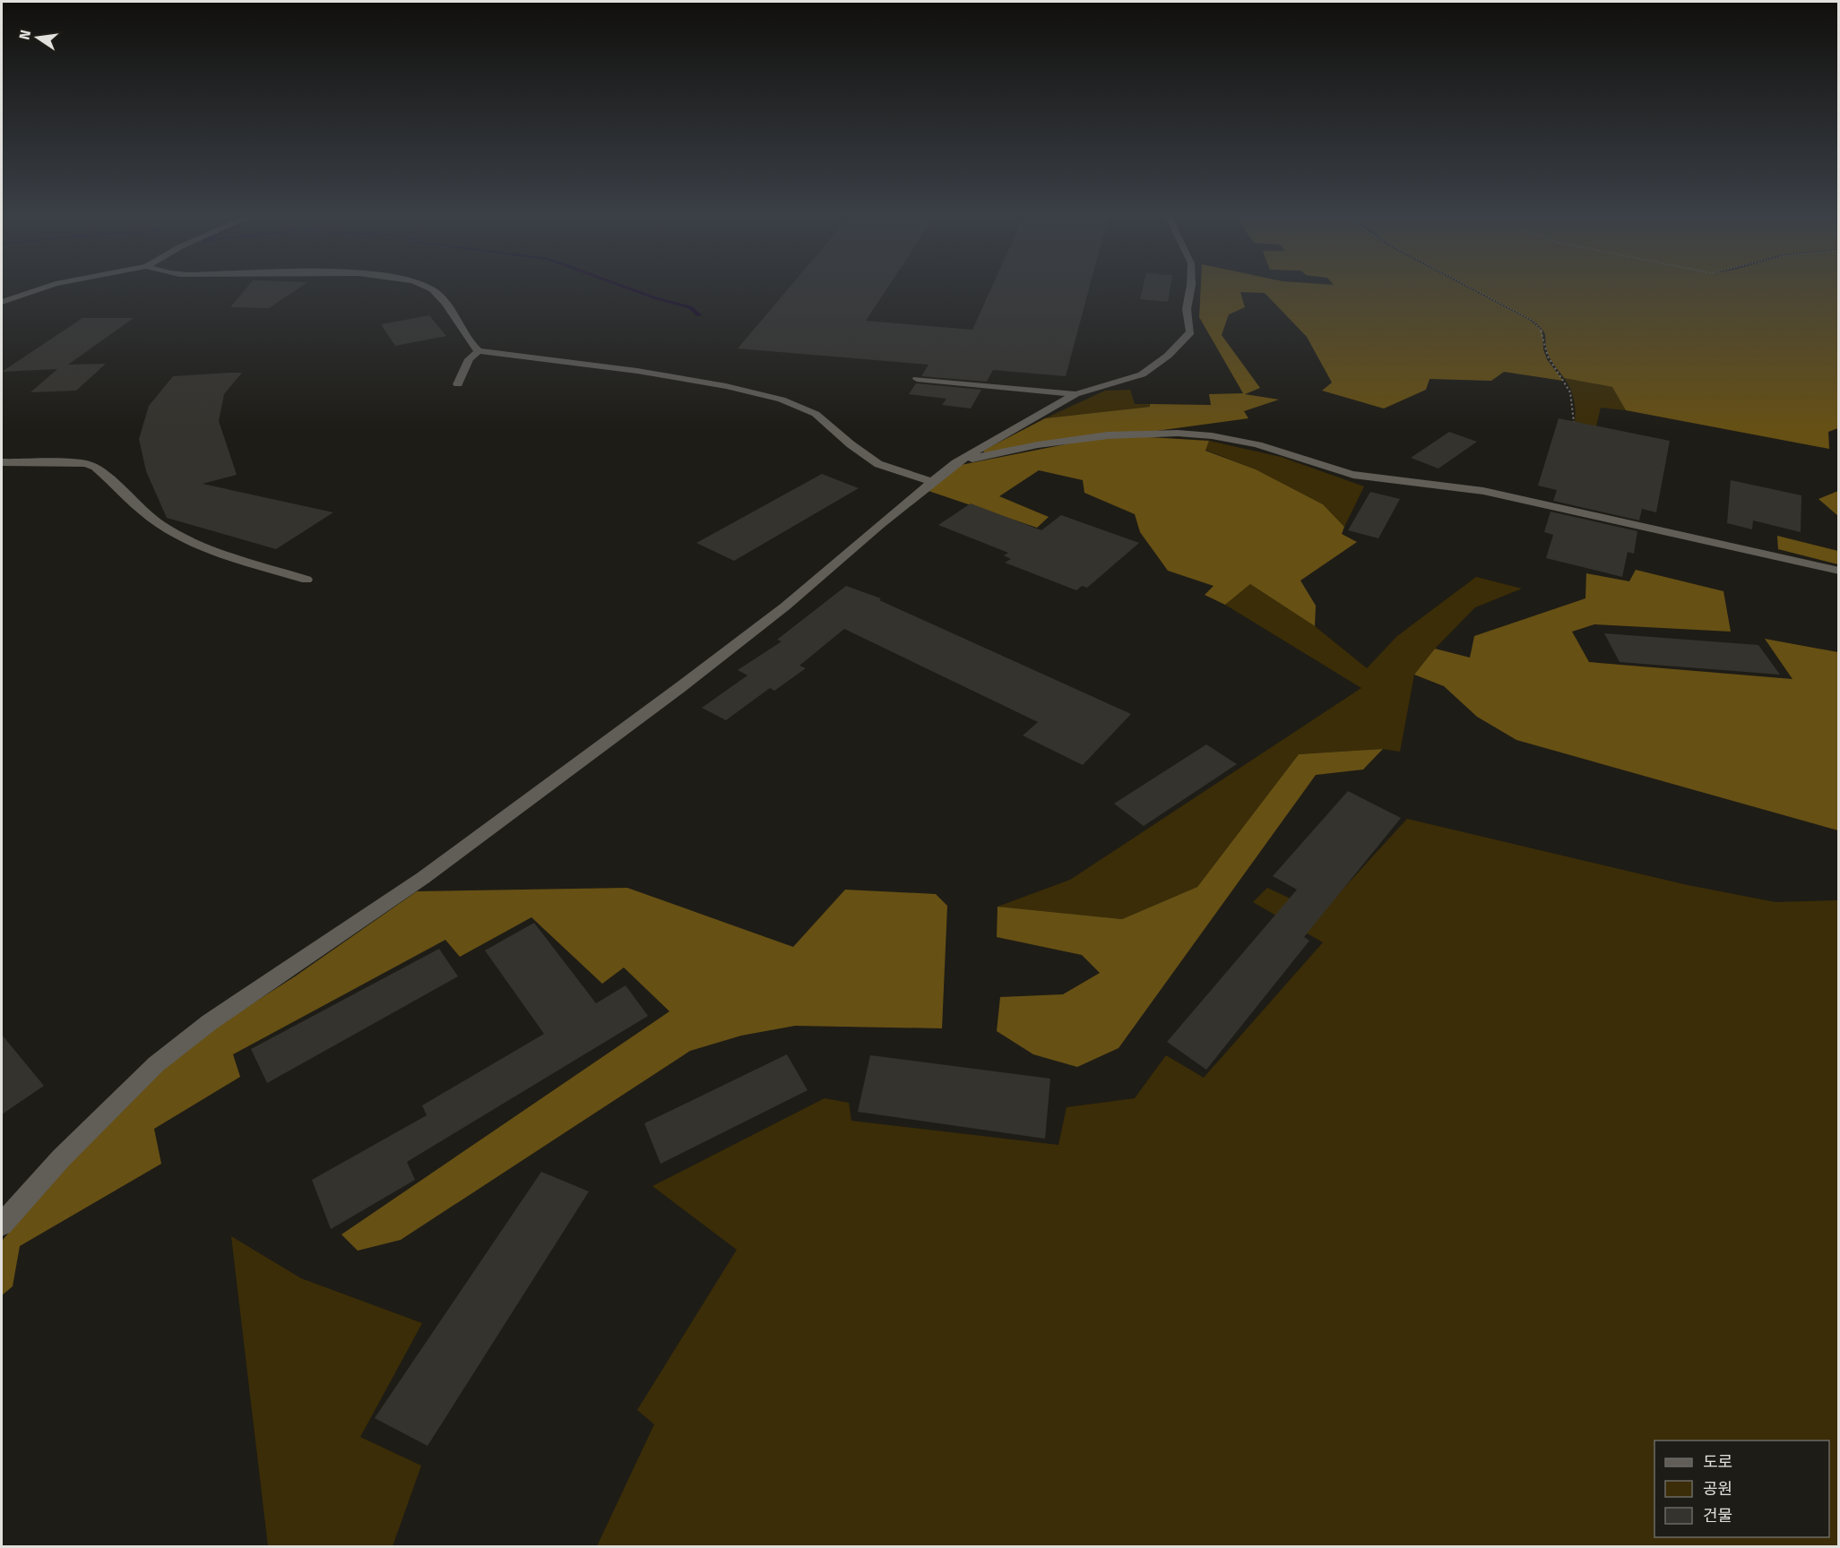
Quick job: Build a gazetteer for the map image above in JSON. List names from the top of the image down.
{
  "legend": ["도로", "공원", "건물"],
  "north": "left"
}
